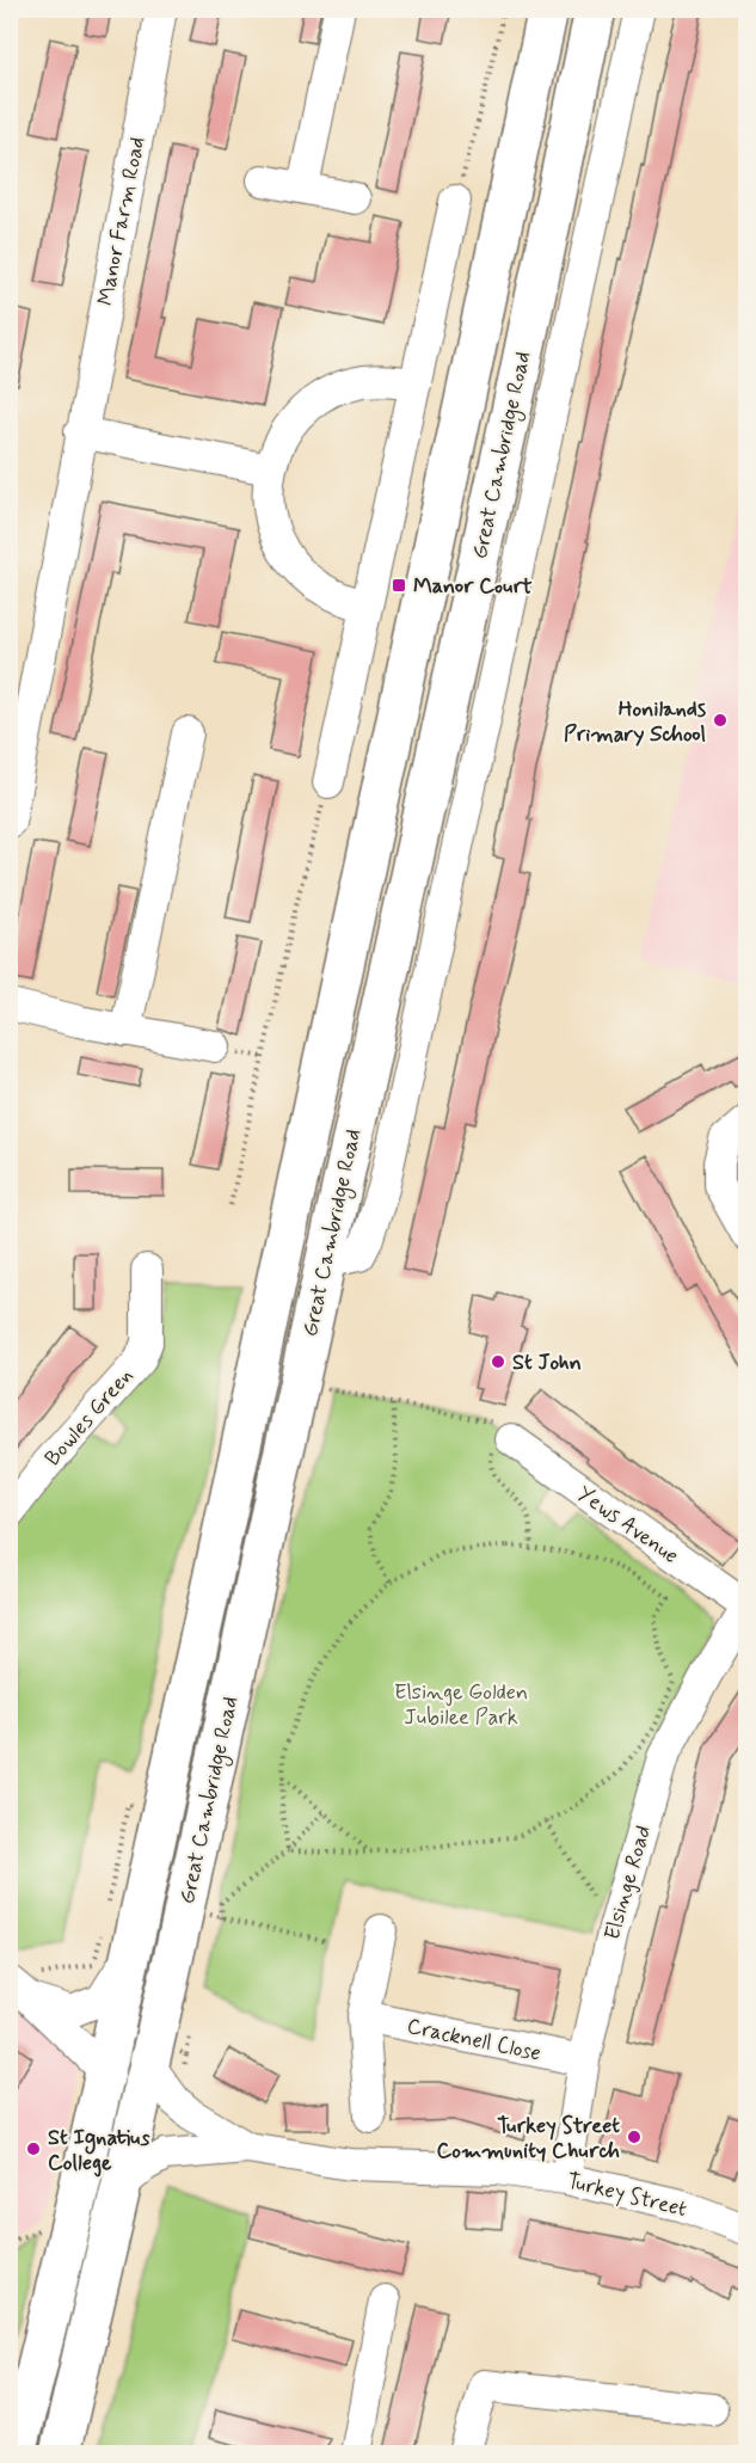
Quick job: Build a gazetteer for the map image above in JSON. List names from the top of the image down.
{
  "streets": {
    "highway": ["Great Cambridge Road"],
    "street": [
      "Manor Farm Road",
      "Bowles Green",
      "Yews Avenue",
      "Elsinge Road",
      "Cracknell Close",
      "Turkey Street"
    ]
  },
  "crossings": [
    ["Great Cambridge Road", "Turkey Street"],
    ["Yews Avenue", "Elsinge Road"],
    ["Elsinge Road", "Cracknell Close"],
    ["Elsinge Road", "Turkey Street"]
  ],
  "parks": ["Elsinge Golden Jubilee Park"],
  "places": {
    "transit": ["Manor Court"],
    "other": [
      "Honilands Primary School",
      "St John",
      "Turkey Street Community Church",
      "St Ignatius College"
    ]
  }
}
